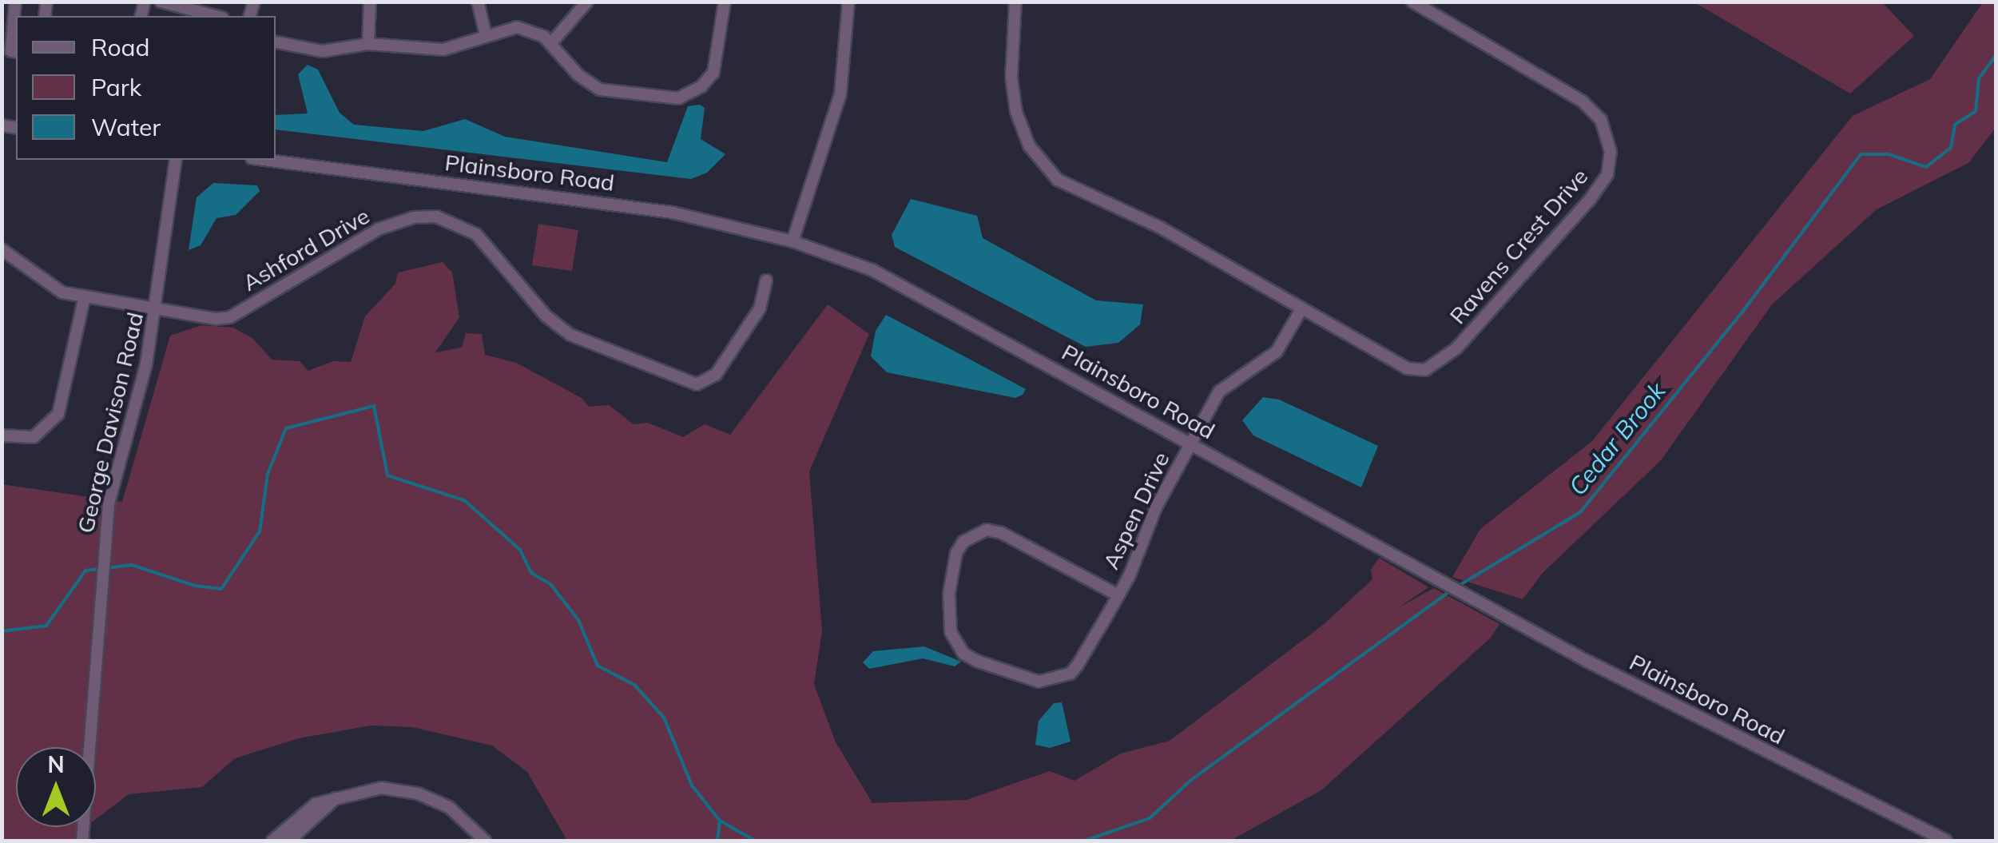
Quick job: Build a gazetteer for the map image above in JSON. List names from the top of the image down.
{
  "streets": {
    "street": [
      "Plainsboro Road",
      "Ravens Crest Drive",
      "Ashford Drive",
      "George Davison Road",
      "Aspen Drive"
    ]
  },
  "crossings": [
    ["Plainsboro Road", "Aspen Drive"],
    ["Ashford Drive", "George Davison Road"]
  ],
  "water": ["Cedar Brook"],
  "legend": ["Road", "Park", "Water"],
  "north": "top"
}
